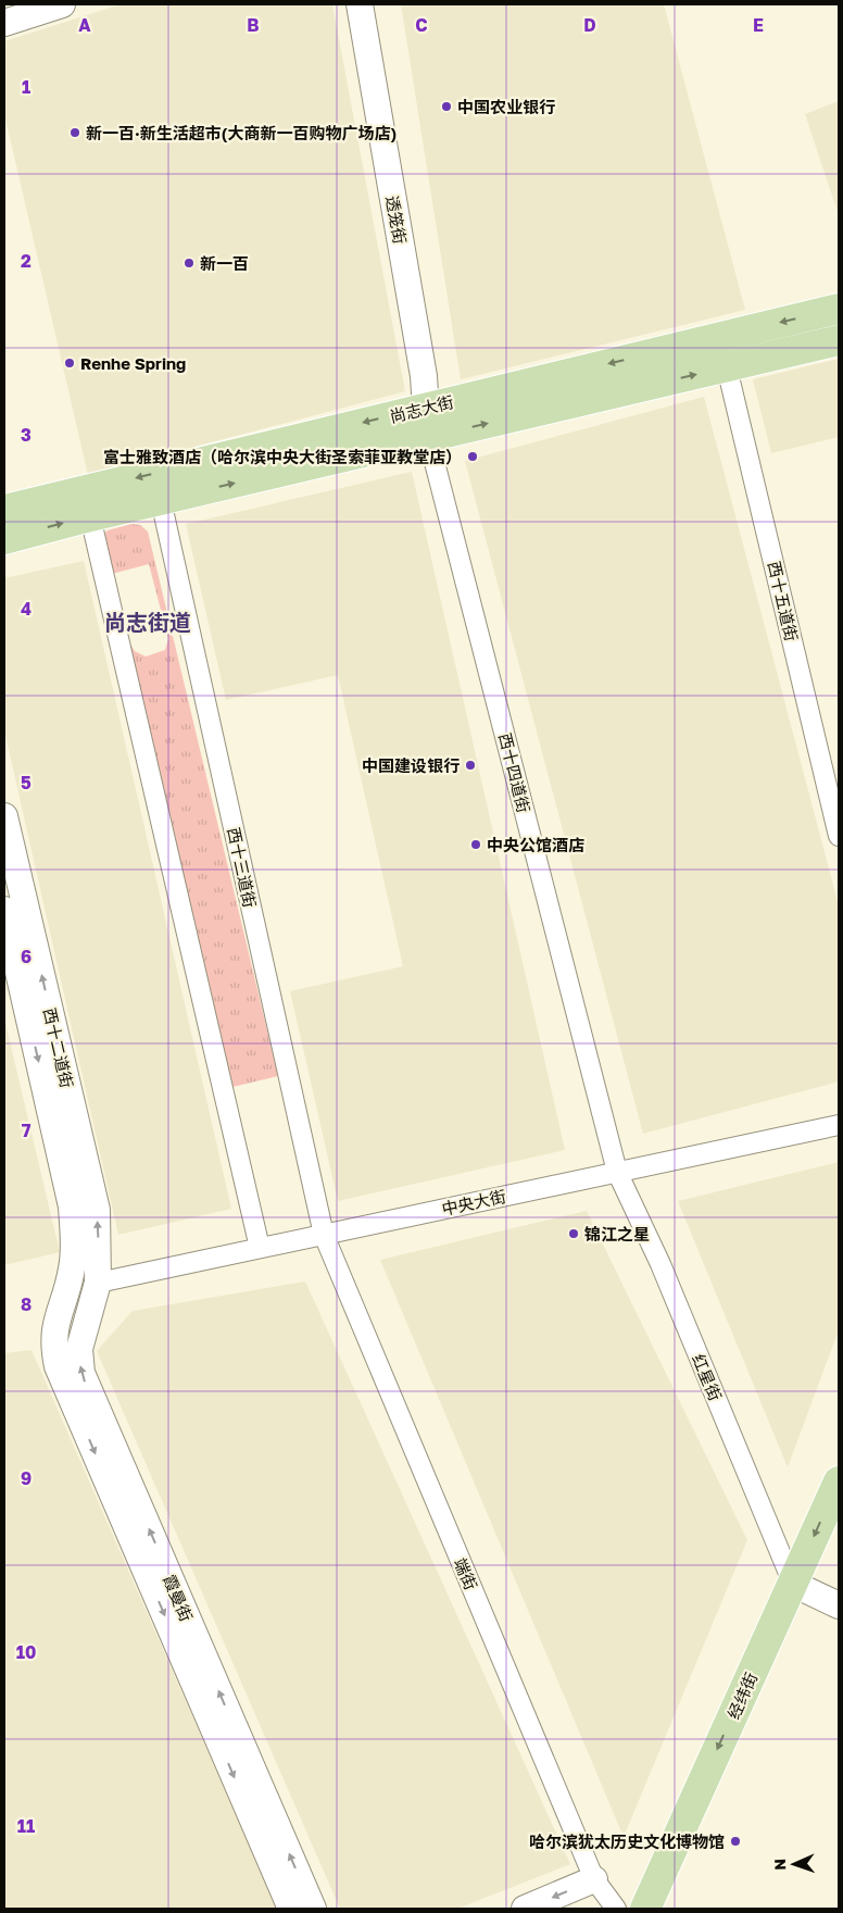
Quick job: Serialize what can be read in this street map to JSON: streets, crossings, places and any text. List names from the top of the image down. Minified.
{"streets":{"main road":["透笼街","尚志大街","西十二道街","霞曼街","经纬街"],"street":["西十五道街","西十四道街","西十三道街","中央大街","红星街","端街"]},"crossings":[["透笼街","尚志大街"],["透笼街","西十四道街"],["尚志大街","西十五道街"],["尚志大街","西十四道街"],["尚志大街","西十三道街"],["西十四道街","中央大街"],["西十四道街","红星街"],["西十三道街","中央大街"],["西十三道街","端街"],["西十二道街","中央大街"],["西十二道街","霞曼街"],["中央大街","红星街"],["中央大街","端街"],["中央大街","霞曼街"],["红星街","经纬街"]],"one_way":["经纬街"],"districts":["尚志街道"],"places":["中国农业银行","新一百·新生活超市(大商新一百购物广场店)","新一百","Renhe Spring","富士雅致酒店（哈尔滨中央大街圣索菲亚教堂店）","中国建设银行","中央公馆酒店","锦江之星","哈尔滨犹太历史文化博物馆"],"north":"left","grid":{"columns":["A","B","C","D","E"],"rows":["1","2","3","4","5","6","7","8","9","10","11"]}}
